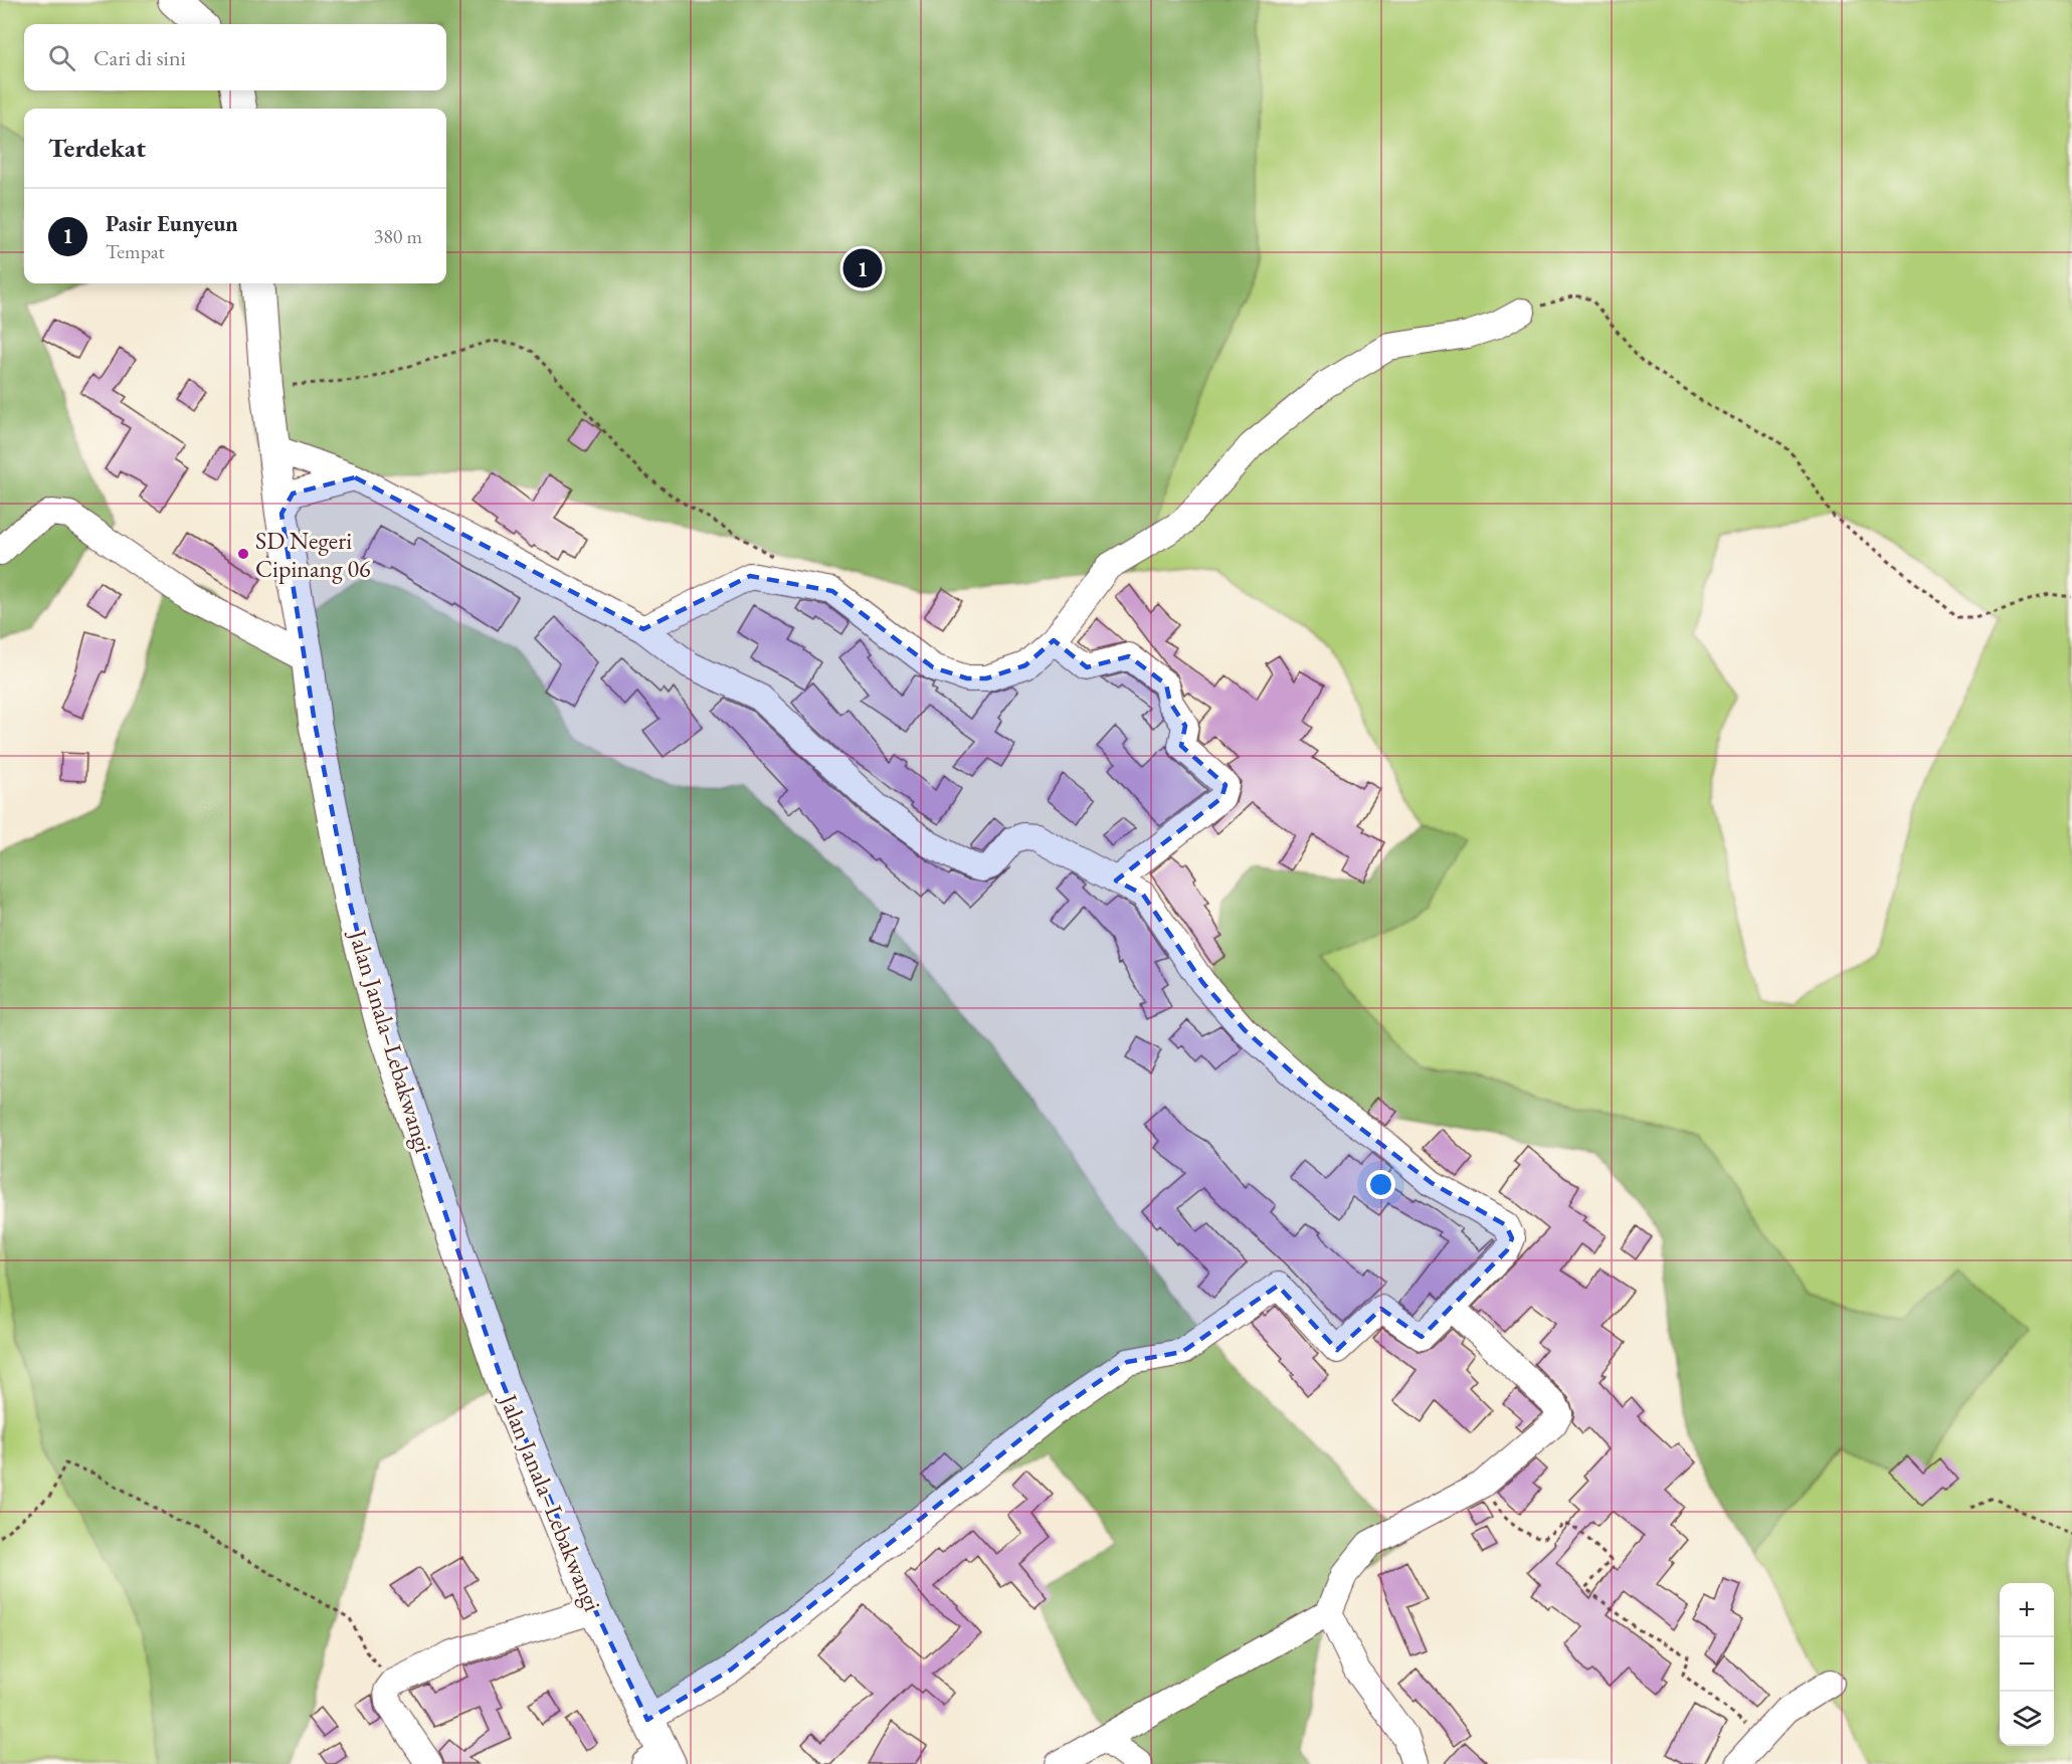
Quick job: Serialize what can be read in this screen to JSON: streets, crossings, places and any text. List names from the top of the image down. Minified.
{"streets":{"main road":["Jalan Janala–Lebakwangi"]},"places":["SD Negeri Cipinang 06"],"page":{"search":"Cari di sini","heading":"Terdekat","list":[{"mark":"1","name":"Pasir Eunyeun","note":"Tempat","value":"380 m"}],"pins":"1","map_buttons":["+","−"]}}
